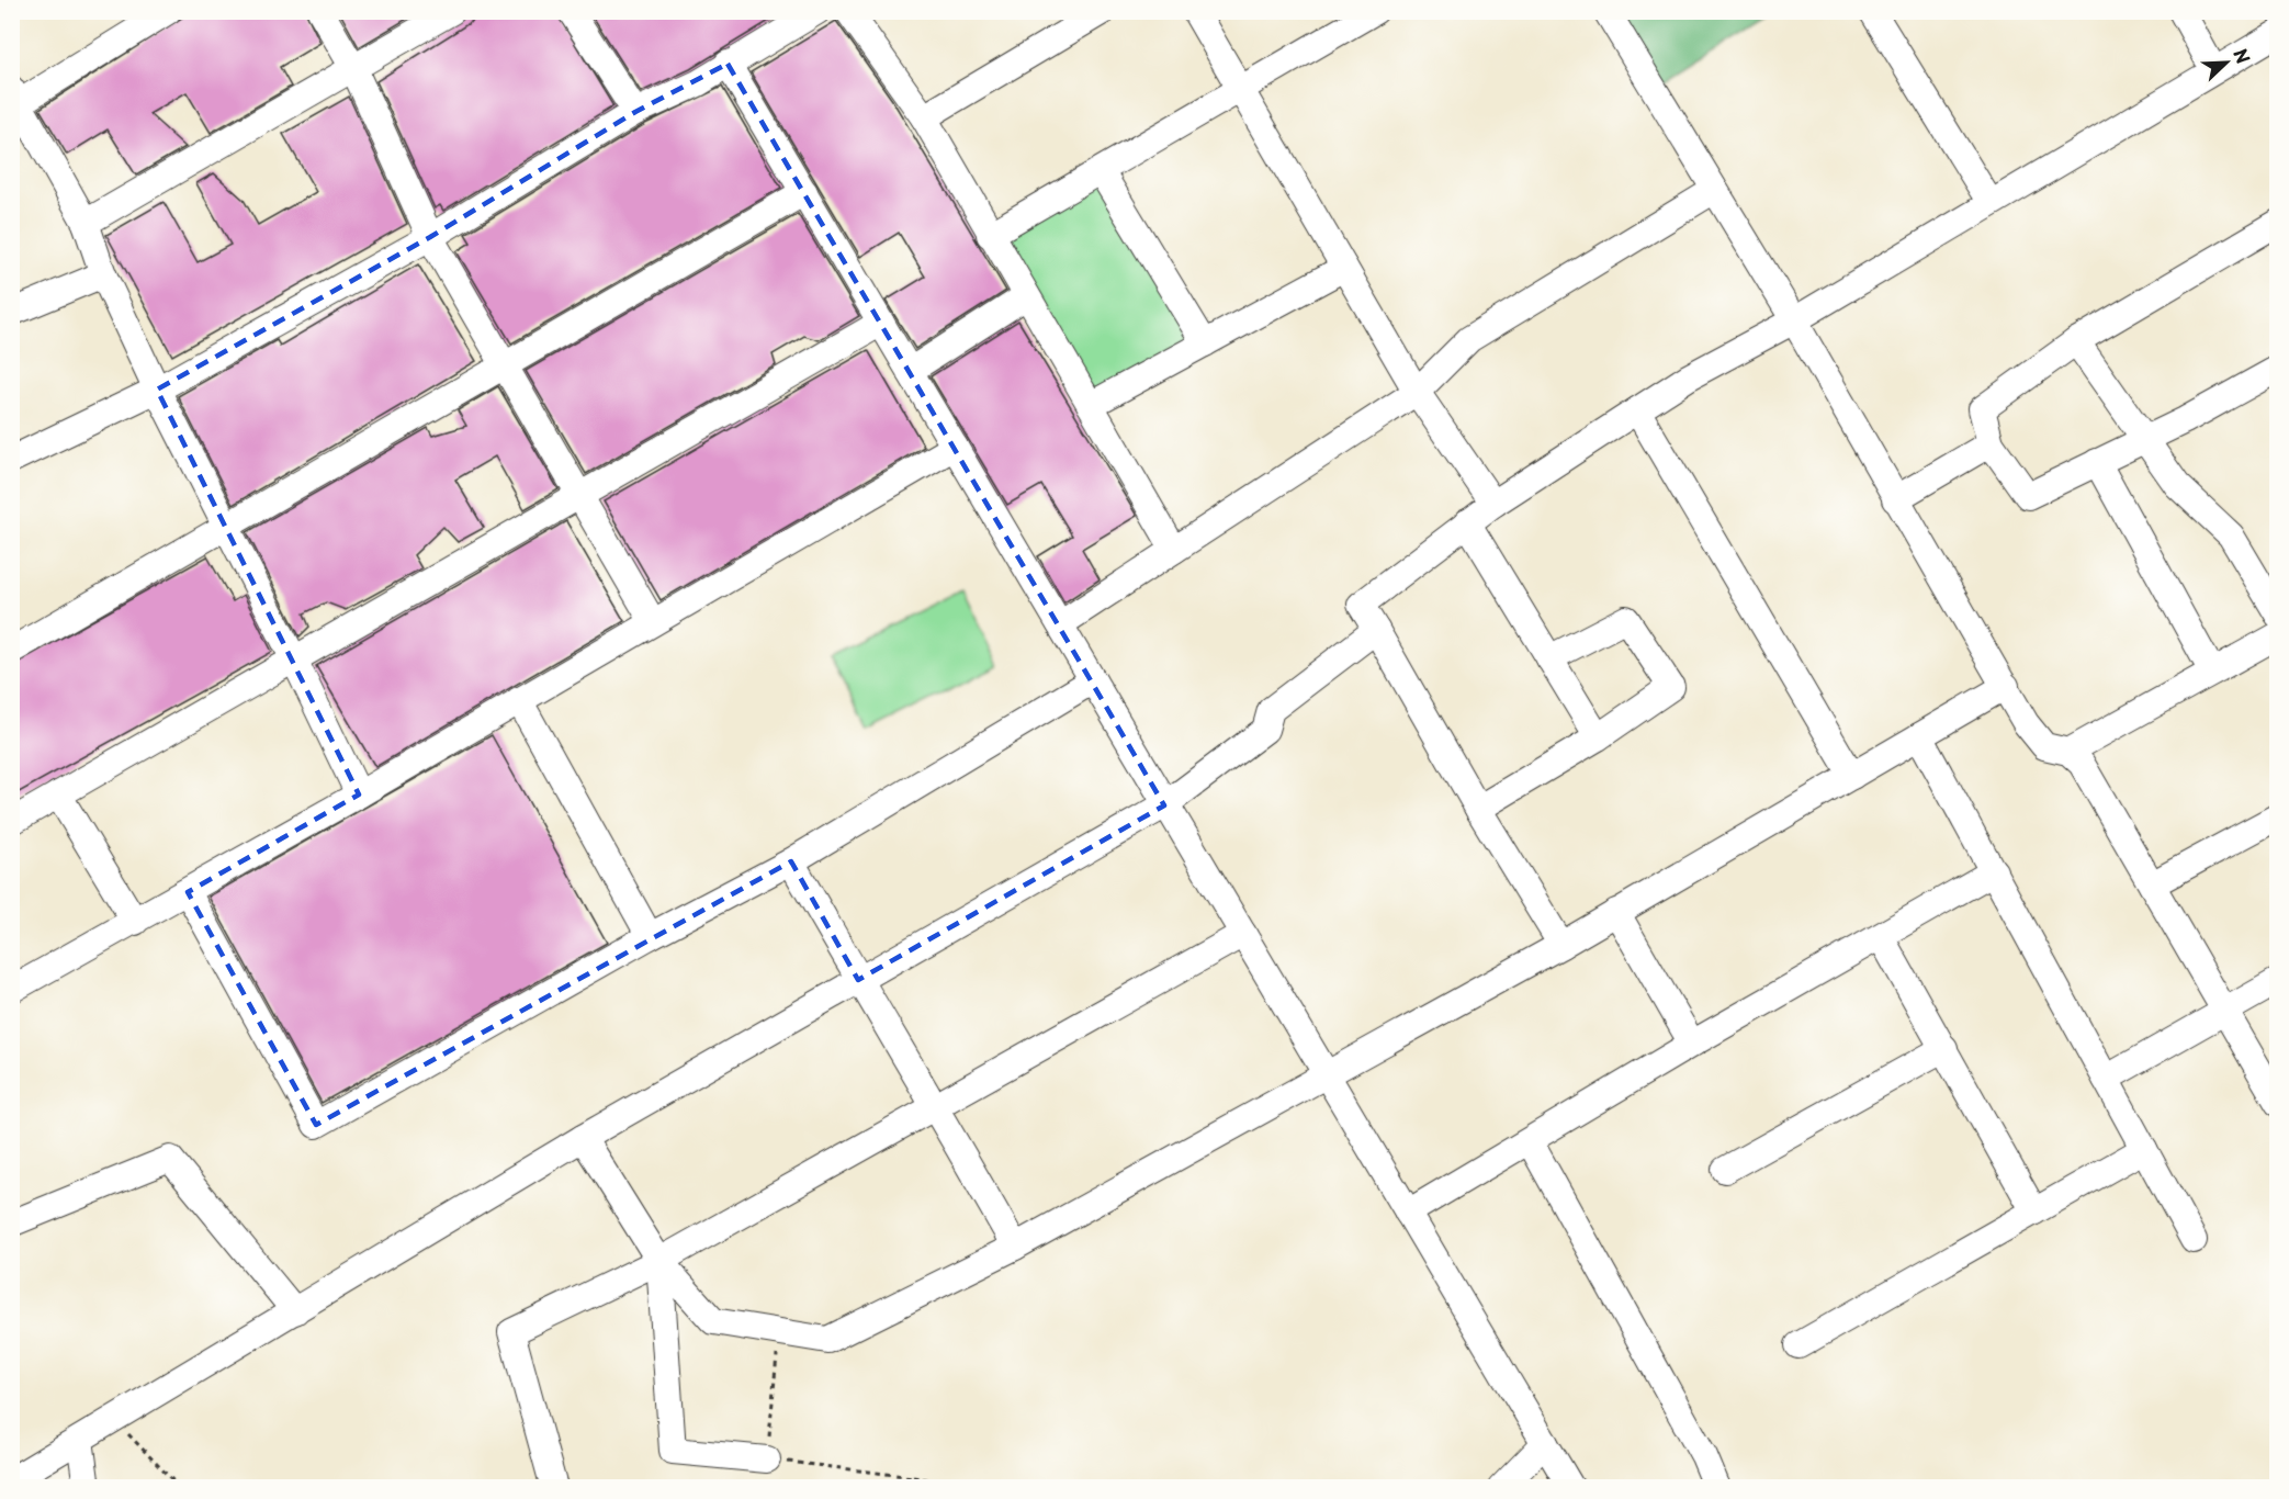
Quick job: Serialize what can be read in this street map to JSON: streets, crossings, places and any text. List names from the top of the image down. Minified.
{"north":"top right"}
